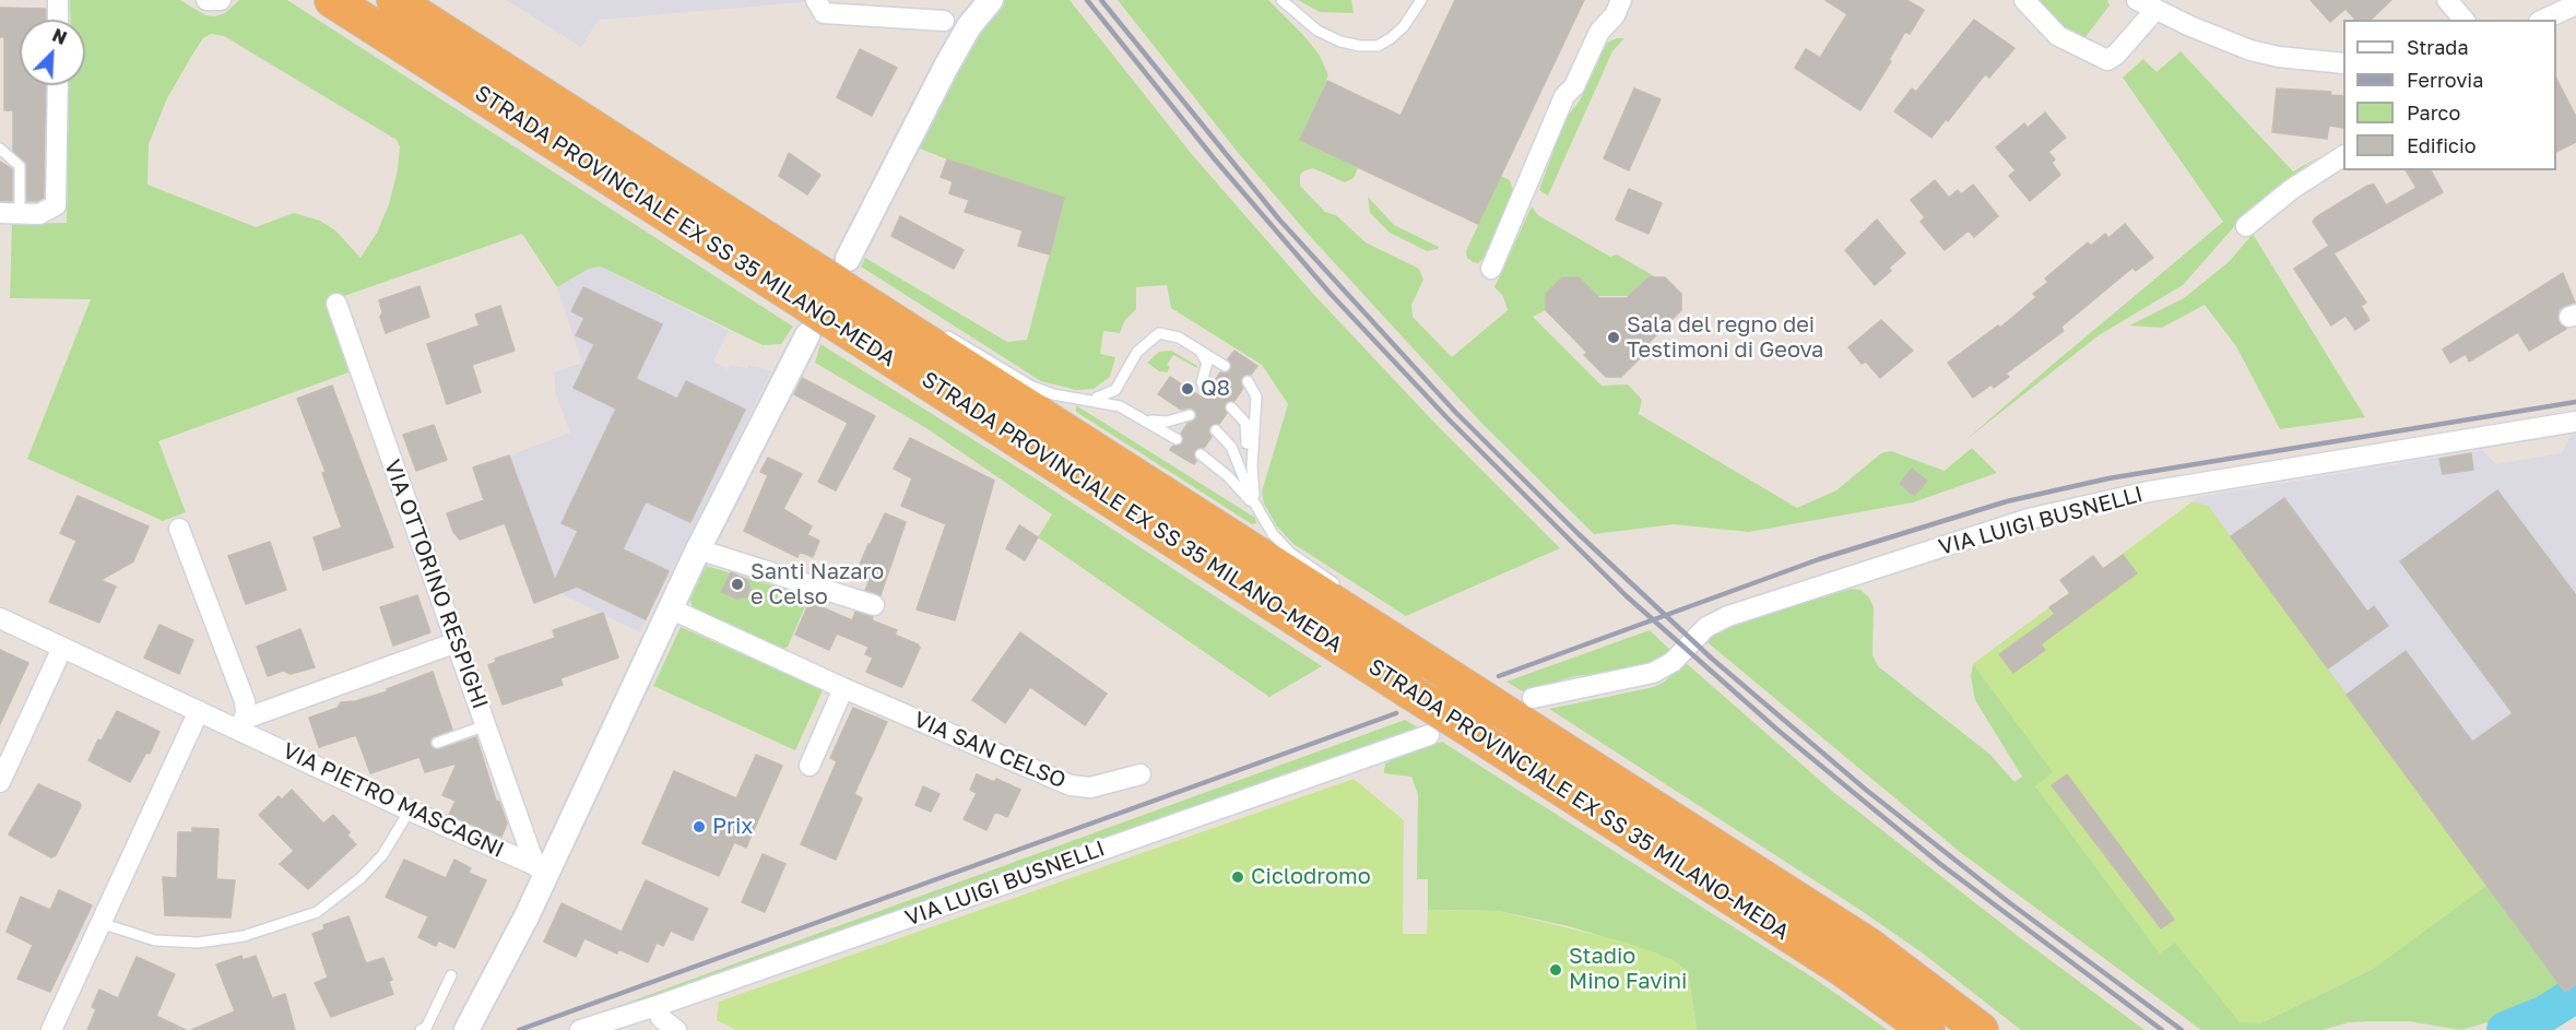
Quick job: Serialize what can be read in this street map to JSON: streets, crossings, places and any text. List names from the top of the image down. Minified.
{"streets":{"highway":["STRADA PROVINCIALE EX SS 35 MILANO-MEDA"],"street":["VIA LUIGI BUSNELLI","VIA OTTORINO RESPIGHI","VIA SAN CELSO","VIA PIETRO MASCAGNI"]},"crossings":[["STRADA PROVINCIALE EX SS 35 MILANO-MEDA","VIA LUIGI BUSNELLI"],["VIA OTTORINO RESPIGHI","VIA PIETRO MASCAGNI"]],"places":["Sala del regno dei Testimoni di Geova","Q8","Santi Nazaro e Celso","Prix","Ciclodromo","Stadio Mino Favini"],"legend":["Strada","Ferrovia","Parco","Edificio"],"north":"top right"}
